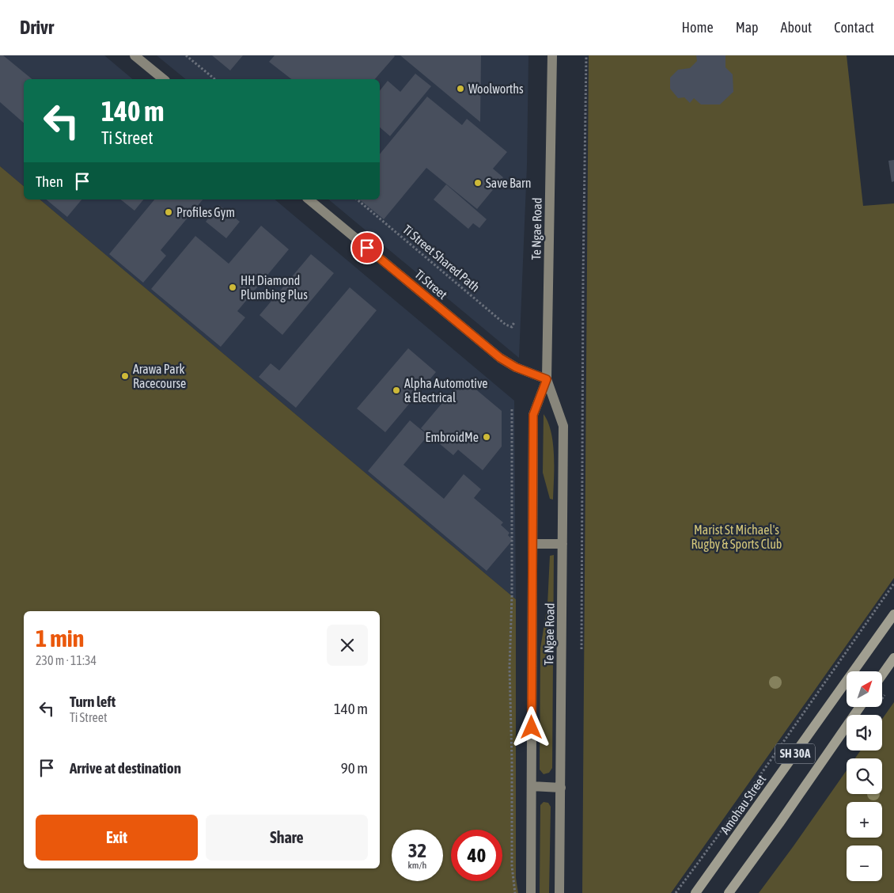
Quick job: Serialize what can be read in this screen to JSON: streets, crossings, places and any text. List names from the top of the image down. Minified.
{"streets":{"main road":["SH 30A","Amohau Street"],"street":["Te Ngae Road","Ti Street"],"path":["Ti Street Shared Path"]},"crossings":[["Te Ngae Road","Ti Street"]],"parks":["Marist St Michael's Rugby & Sports Club"],"places":["Woolworths","Save Barn","Profiles Gym","HH Diamond Plumbing Plus","Arawa Park Racecourse","Alpha Automotive & Electrical","EmbroidMe"],"north":"top right","page":{"header":"Drivr","nav":["Home","Map","About","Contact"],"turn":["140 m","Ti Street"],"then":"Then","heading":["1 min","230 m · 11:34"],"map_buttons":["+","−"],"list":[{"name":"Turn left","note":"Ti Street","value":"140 m"},{"name":"Arrive at destination","value":"90 m"}],"buttons":["Exit","Share"],"speed":"32 km/h","limit":"40"}}
